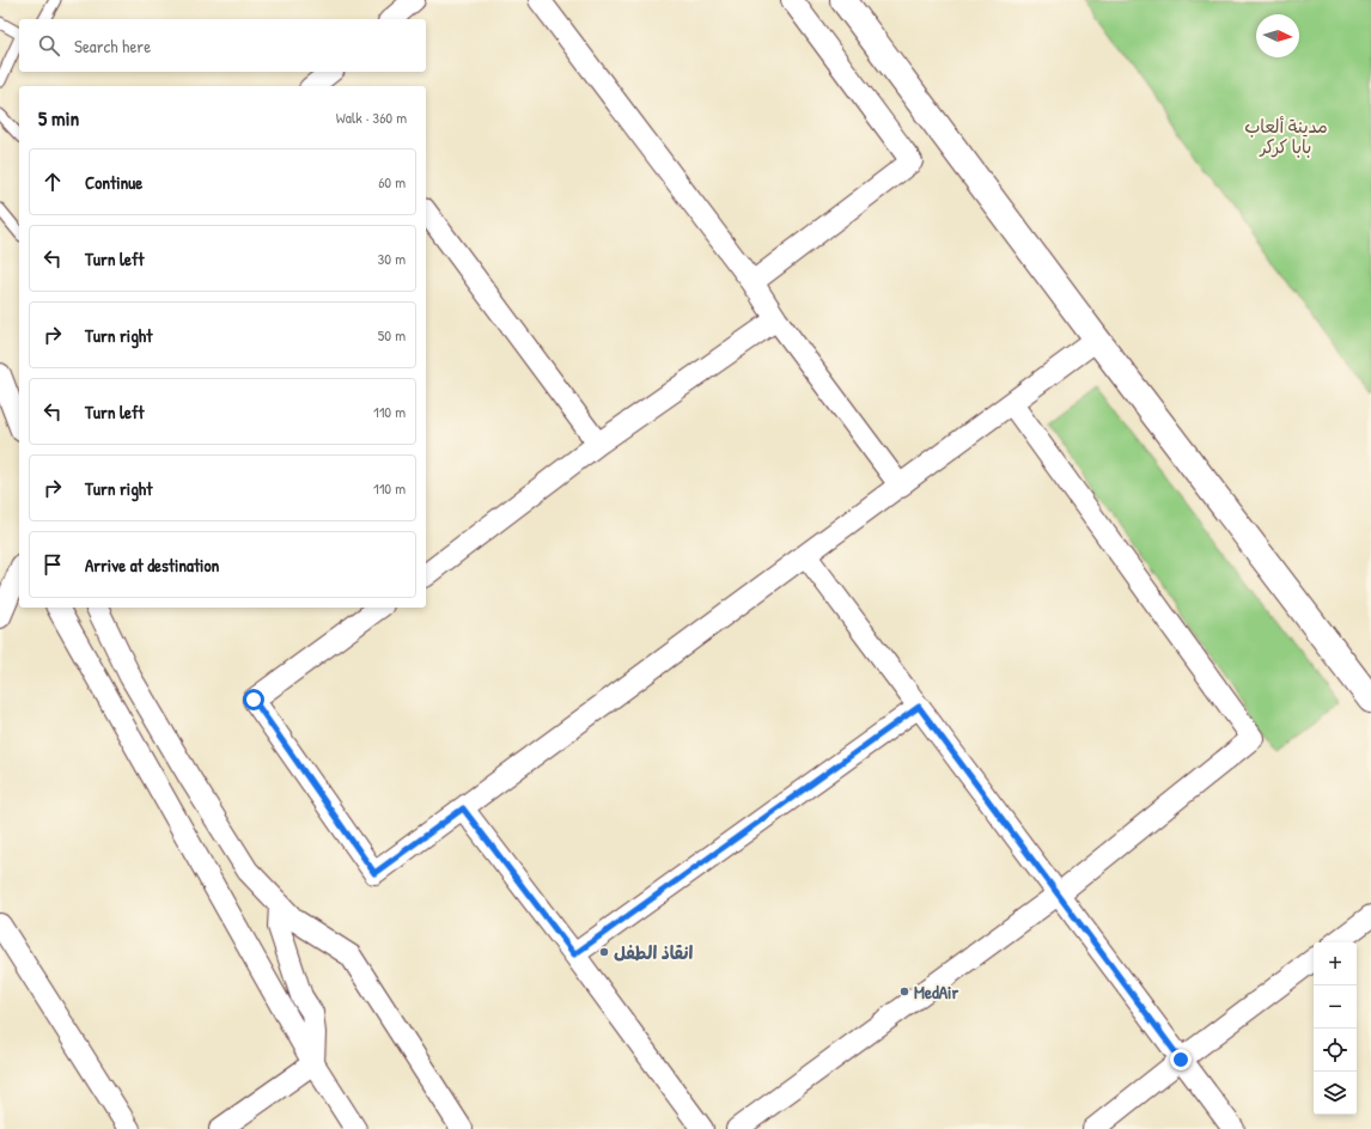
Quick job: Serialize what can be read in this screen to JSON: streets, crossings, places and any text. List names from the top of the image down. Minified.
{"parks":["مدينة ألعاب بابا كركر"],"places":["انقاذ الطفل","MedAir"],"north":"right","page":{"search":"Search here","heading":["5 min","Walk · 360 m"],"list":[["Continue","60 m"],["Turn left","30 m"],["Turn right","50 m"],["Turn left","110 m"],["Turn right","110 m"],"Arrive at destination"],"map_buttons":["+","−"]}}
